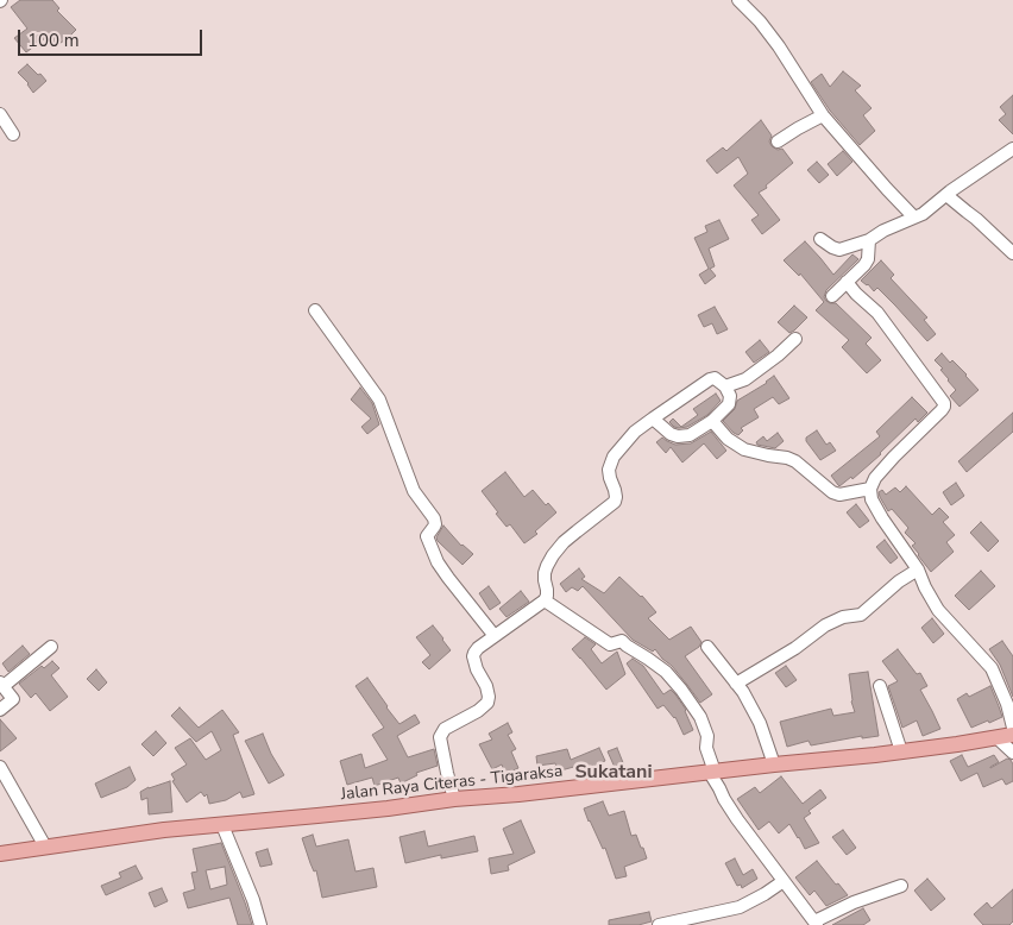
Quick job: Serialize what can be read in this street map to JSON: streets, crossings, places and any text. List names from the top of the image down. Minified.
{"streets":{"main road":["Jalan Raya Citeras - Tigaraksa"]},"districts":["Sukatani"],"scale_bar":"100 m"}
